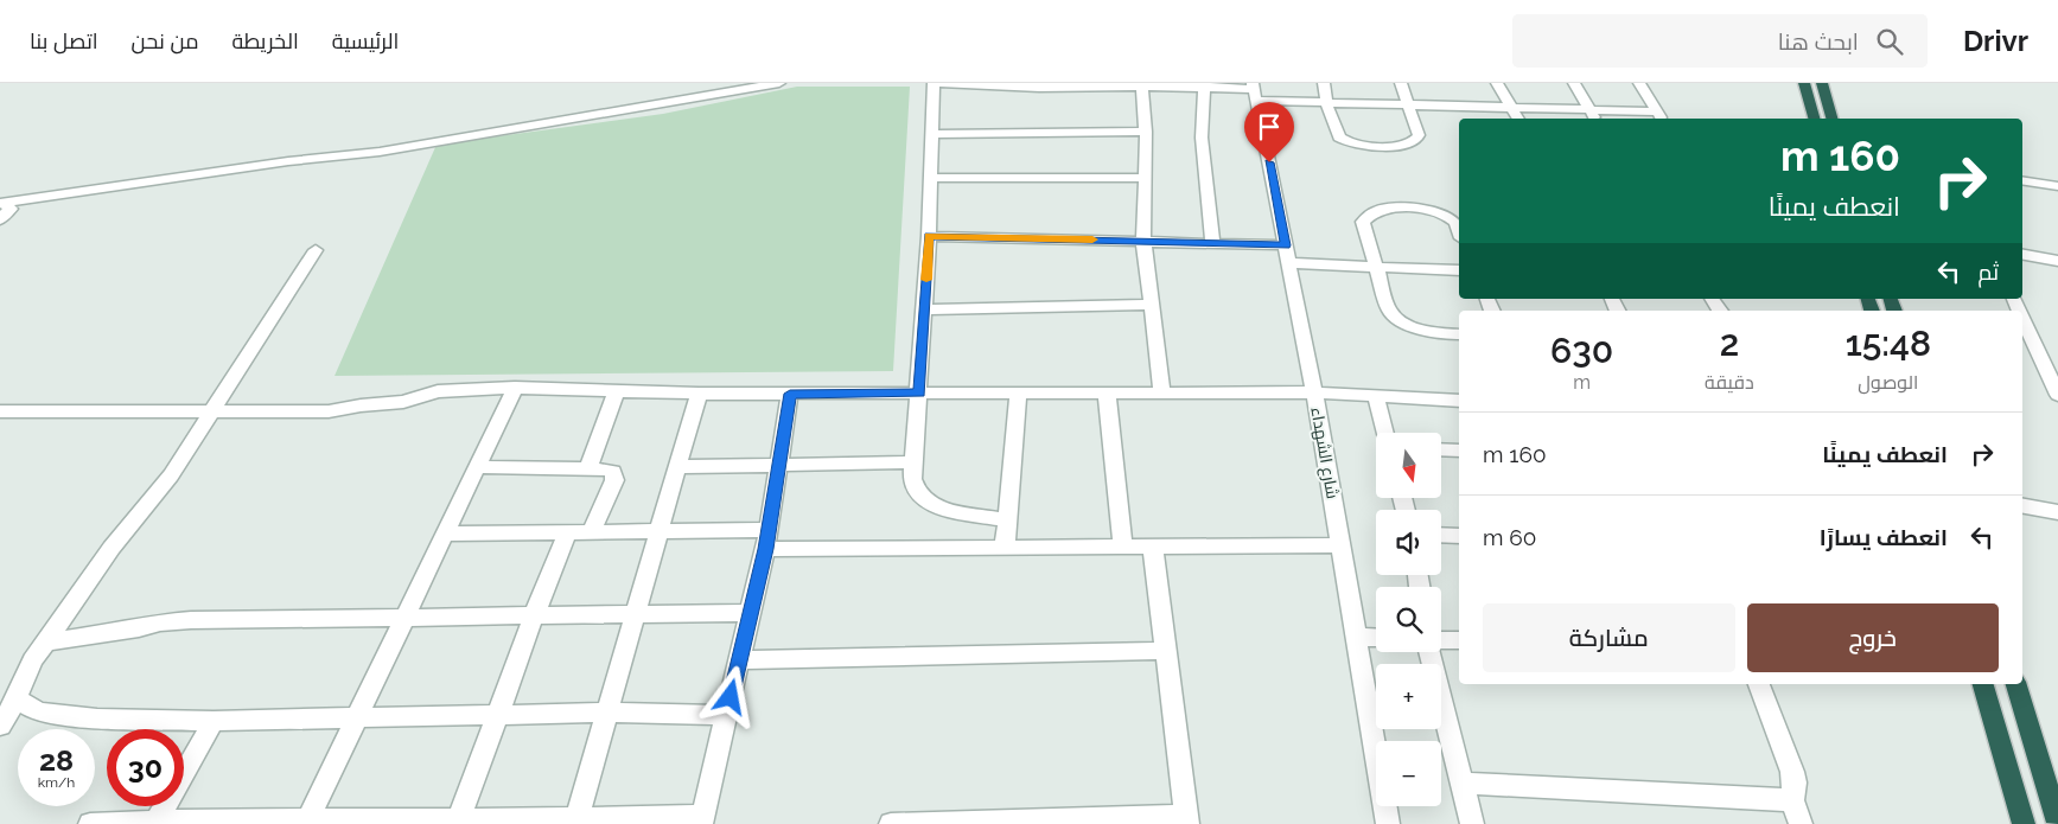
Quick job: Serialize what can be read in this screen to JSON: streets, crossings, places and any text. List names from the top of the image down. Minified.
{"streets":{"street":["شارع الشهداء"]},"north":"bottom","page":{"header":"Drivr","search":"ابحث هنا","nav":["الرئيسية","الخريطة","من نحن","اتصل بنا"],"turn":["160 m","انعطف يمينًا"],"then":"ثم","eta":["15:48","الوصول","2","دقيقة","630","m"],"list":[{"name":"انعطف يمينًا","value":"160 m"},{"name":"انعطف يسارًا","value":"60 m"}],"map_buttons":["+","−"],"buttons":["خروج","مشاركة"],"speed":"28 km/h","limit":"30"}}
